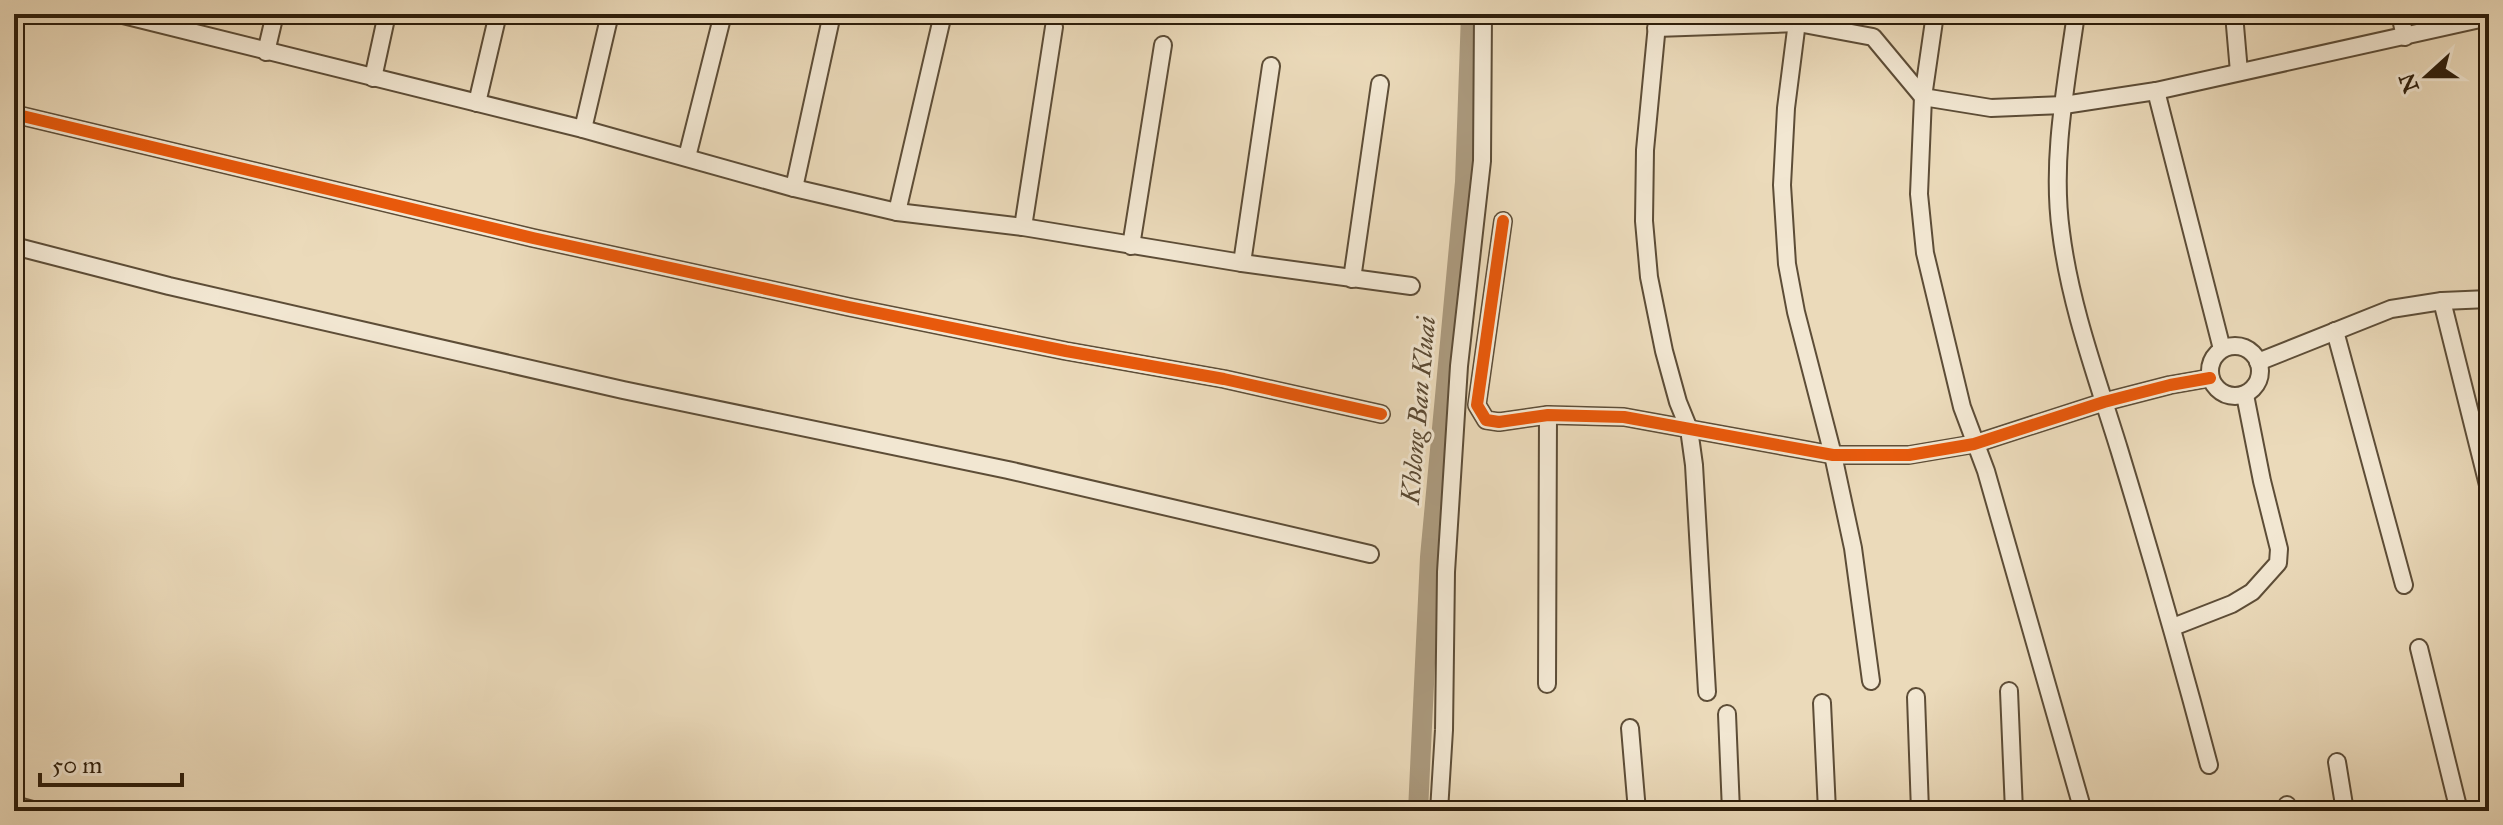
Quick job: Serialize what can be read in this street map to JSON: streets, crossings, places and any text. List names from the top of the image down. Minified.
{"water":["Khlong Ban Kluai"],"scale_bar":"50 m","north":"left"}
